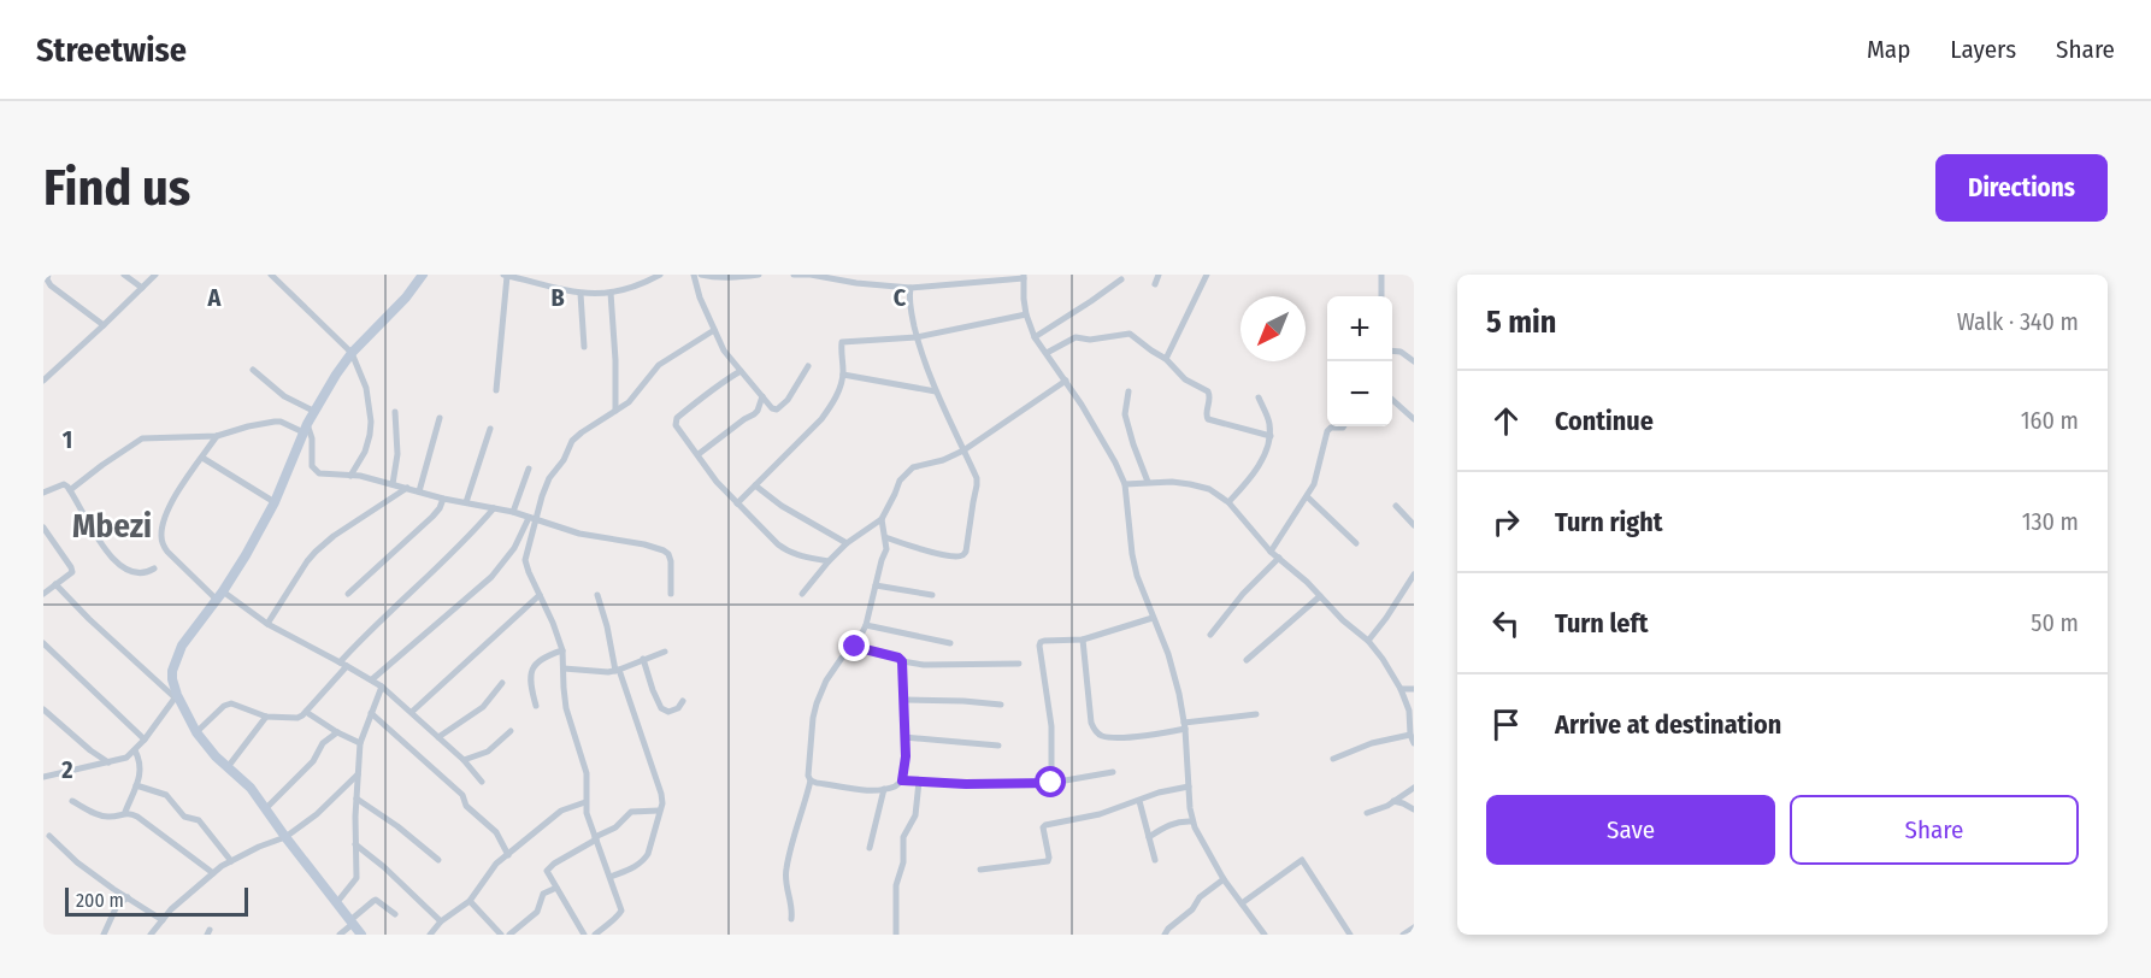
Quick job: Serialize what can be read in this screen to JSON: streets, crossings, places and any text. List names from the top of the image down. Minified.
{"districts":["Mbezi"],"scale_bar":"200 m","north":"bottom left","page":{"header":"Streetwise","nav":["Map","Layers","Share"],"buttons":["Directions",["Save","Share"]],"title":"Find us","heading":["5 min","Walk · 340 m"],"map_buttons":["+","−"],"list":[["Continue","160 m"],["Turn right","130 m"],["Turn left","50 m"],"Arrive at destination"],"scale":"200 m"},"grid":{"columns":["A","B","C"],"rows":["1","2"]}}
